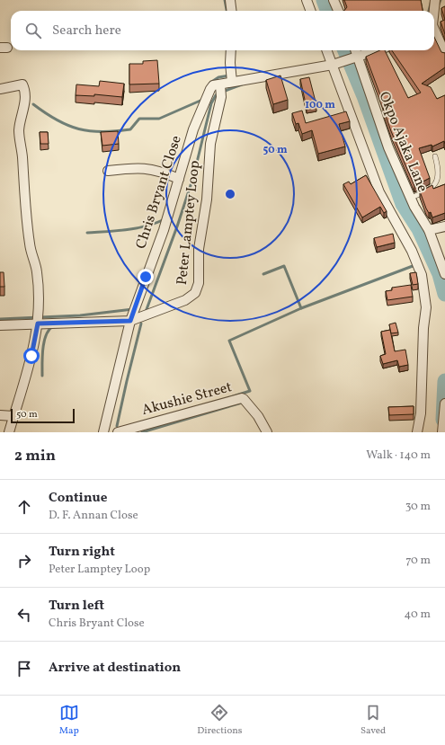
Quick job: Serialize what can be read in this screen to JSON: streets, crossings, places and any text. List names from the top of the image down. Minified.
{"streets":{"street":["Okpo Ajaka Lane","Chris Bryant Close","Peter Lamptey Loop","Akushie Street"]},"crossings":[["Okpo Ajaka Lane","Chris Bryant Close"],["Chris Bryant Close","Peter Lamptey Loop"]],"scale_bar":"50 m","page":{"search":"Search here","scale":"50 m","heading":["2 min","Walk · 140 m"],"list":[["Continue","D. F. Annan Close","30 m"],["Turn right","Peter Lamptey Loop","70 m"],["Turn left","Chris Bryant Close","40 m"],"Arrive at destination"],"nav":["Map","Directions","Saved"]},"rings":["100 m","50 m"]}
